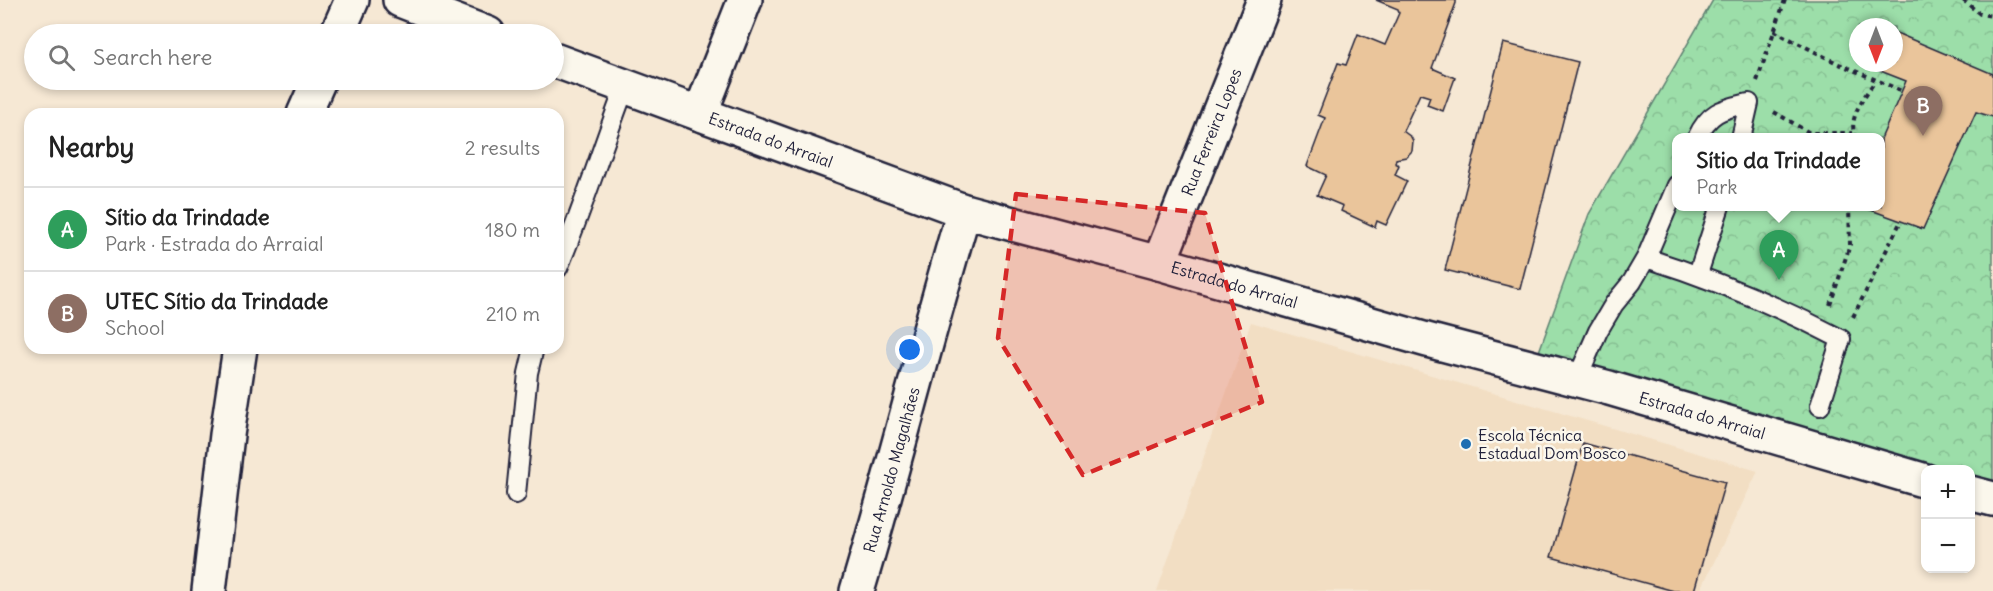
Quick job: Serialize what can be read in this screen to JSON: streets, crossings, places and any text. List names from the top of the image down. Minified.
{"streets":{"main road":["Rua Ferreira Lopes","Estrada do Arraial","Rua Arnoldo Magalhães"]},"crossings":[["Rua Ferreira Lopes","Estrada do Arraial"],["Estrada do Arraial","Rua Arnoldo Magalhães"]],"places":["Escola Técnica Estadual Dom Bosco"],"north":"bottom","page":{"search":"Search here","pins":["B","A"],"heading":["Nearby","2 results"],"popup":["Sítio da Trindade","Park"],"list":[{"mark":"A","name":"Sítio da Trindade","note":"Park · Estrada do Arraial","value":"180 m"},{"mark":"B","name":"UTEC Sítio da Trindade","note":"School","value":"210 m"}],"map_buttons":["+","−"]}}
